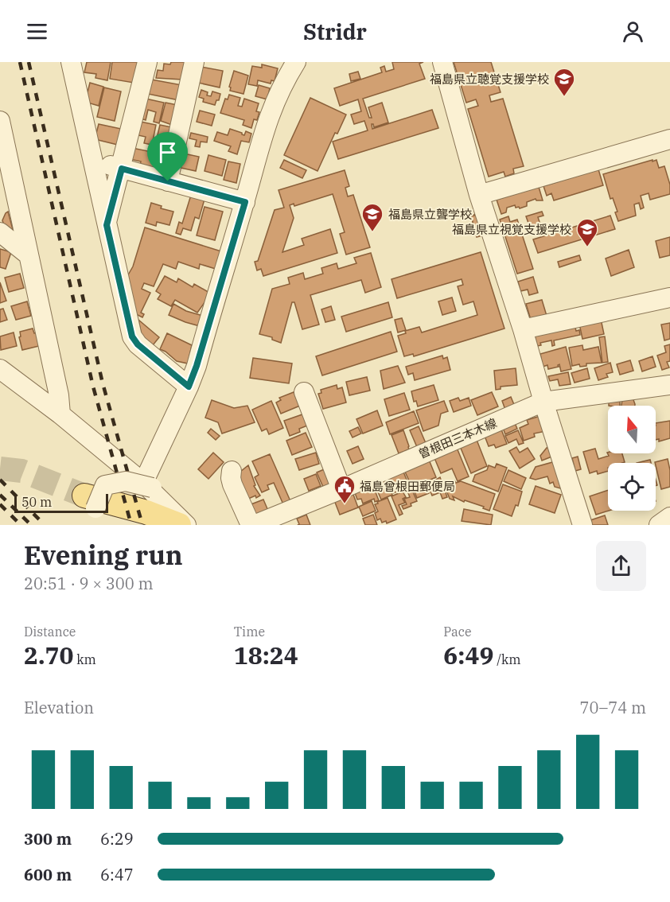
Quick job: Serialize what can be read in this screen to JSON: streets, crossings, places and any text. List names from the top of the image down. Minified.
{"streets":{"street":["曽根田三本木線"]},"places":{"school or university":["福島県立聴覚支援学校","福島県立聾学校","福島県立視覚支援学校"],"public building":["福島曾根田郵便局"]},"scale_bar":"50 m","north":"top","page":{"header":"Stridr","scale":"50 m","heading":["Evening run","20:51 · 9 × 300 m"],"stats":[["Distance","2.70 km"],["Time","18:24"],["Pace","6:49 /km"]],"chart":["Elevation","70–74 m"],"list":[{"name":"300 m","note":"6:29"},{"name":"600 m","note":"6:47"}]}}
